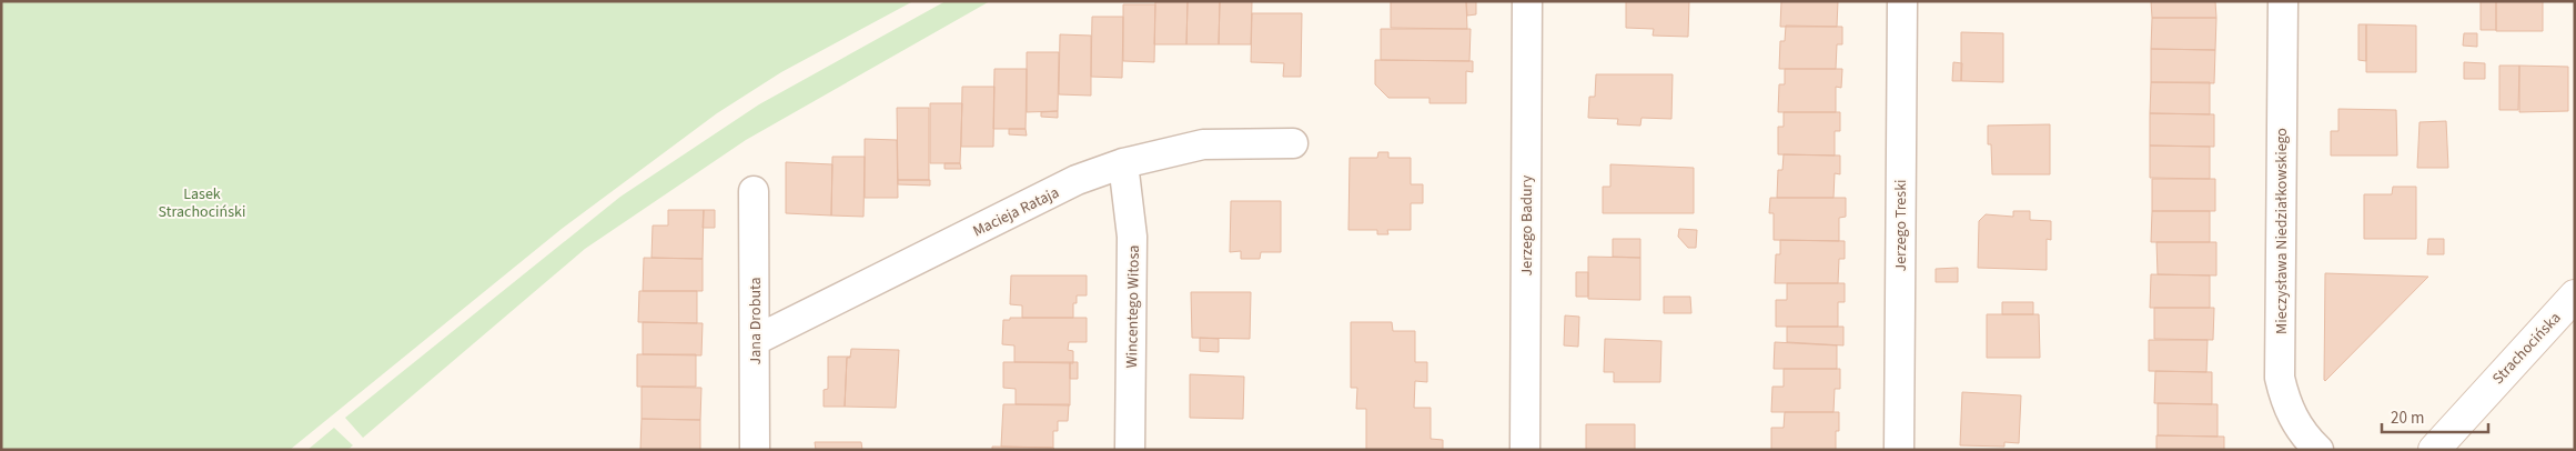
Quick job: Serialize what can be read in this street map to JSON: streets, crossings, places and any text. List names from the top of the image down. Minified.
{"streets":{"main road":["Strachocińska"],"street":["Macieja Rataja","Jerzego Badury","Jerzego Treski","Mieczysława Niedziałkowskiego","Wincentego Witosa","Jana Drobuta"]},"crossings":[["Macieja Rataja","Wincentego Witosa"],["Macieja Rataja","Jana Drobuta"]],"parks":["Lasek Strachociński"],"scale_bar":"20 m"}
